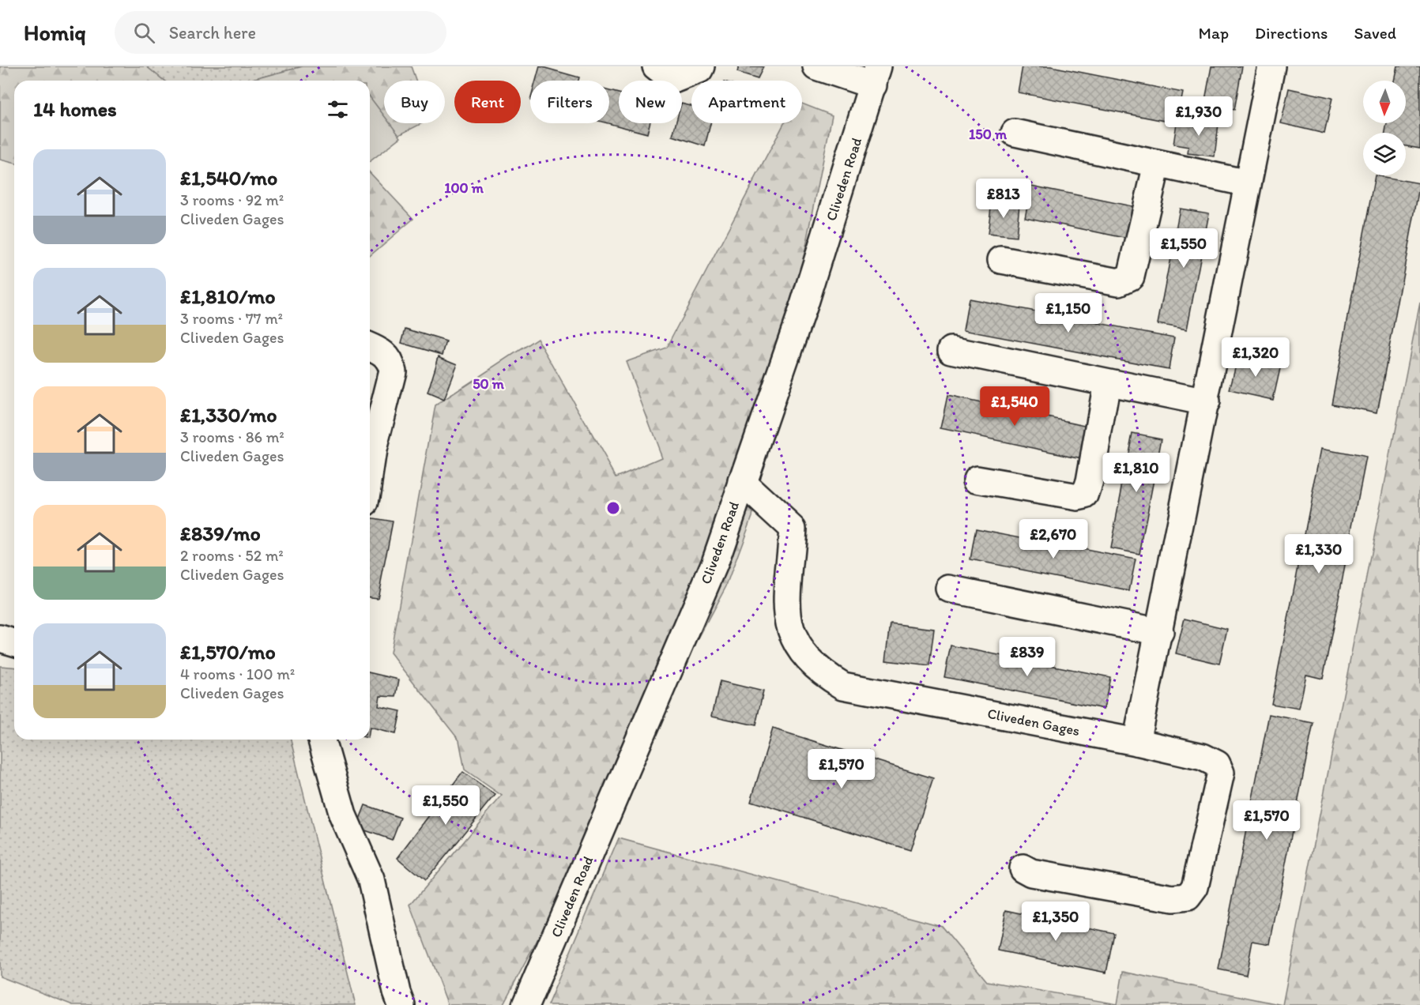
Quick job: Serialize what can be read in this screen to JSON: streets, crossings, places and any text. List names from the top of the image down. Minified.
{"streets":{"street":["Cliveden Road","Cliveden Gages"]},"crossings":[["Cliveden Road","Cliveden Gages"]],"north":"bottom","page":{"header":"Homiq","search":"Search here","nav":["Map","Directions","Saved"],"chip":["Buy","Rent","Filters","New","Apartment"],"heading":"14 homes","price":["£1,930","£813","£1,550","£1,150","£1,320","£1,540","£1,810","£2,670","£1,330","£839","£1,570","£1,550","£1,570","£1,350"],"list":[{"name":"£1,540/mo","note":"3 rooms · 92 m² · Cliveden Gages"},{"name":"£1,810/mo","note":"3 rooms · 77 m² · Cliveden Gages"},{"name":"£1,330/mo","note":"3 rooms · 86 m² · Cliveden Gages"},{"name":"£839/mo","note":"2 rooms · 52 m² · Cliveden Gages"},{"name":"£1,570/mo","note":"4 rooms · 100 m² · Cliveden Gages"}]},"rings":["150 m","100 m","50 m"]}
